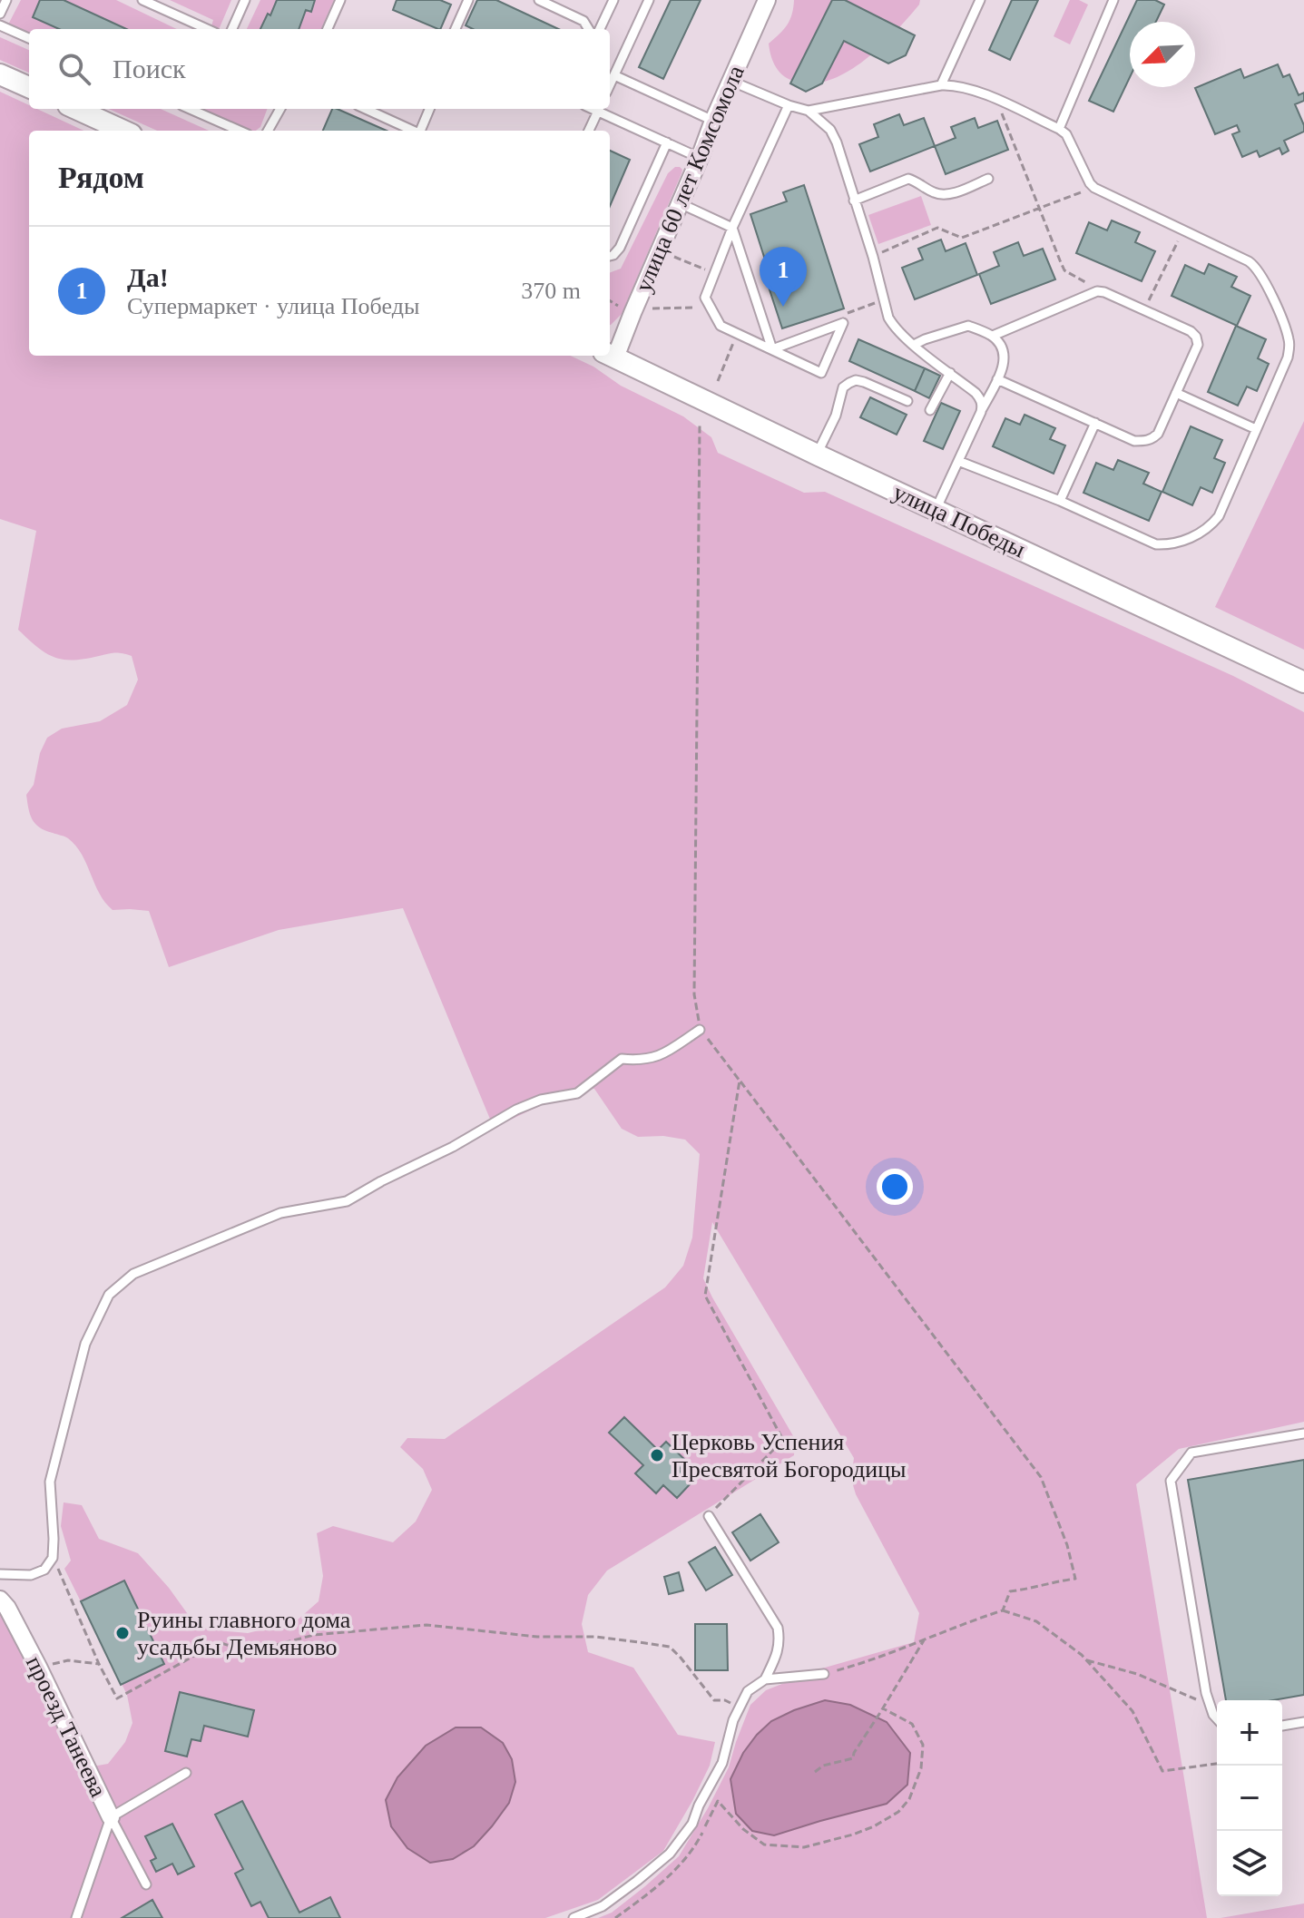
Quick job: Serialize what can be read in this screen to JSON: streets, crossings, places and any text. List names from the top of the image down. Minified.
{"streets":{"street":["улица 60 лет Комсомола","улица Победы","проезд Танеева"]},"places":["Церковь Успения Пресвятой Богородицы","Руины главного дома усадьбы Демьяново"],"north":"bottom left","page":{"search":"Поиск","heading":"Рядом","list":[{"mark":"1","name":"Да!","note":"Супермаркет · улица Победы","value":"370 m"}],"pins":"1","map_buttons":["+","−"]}}
